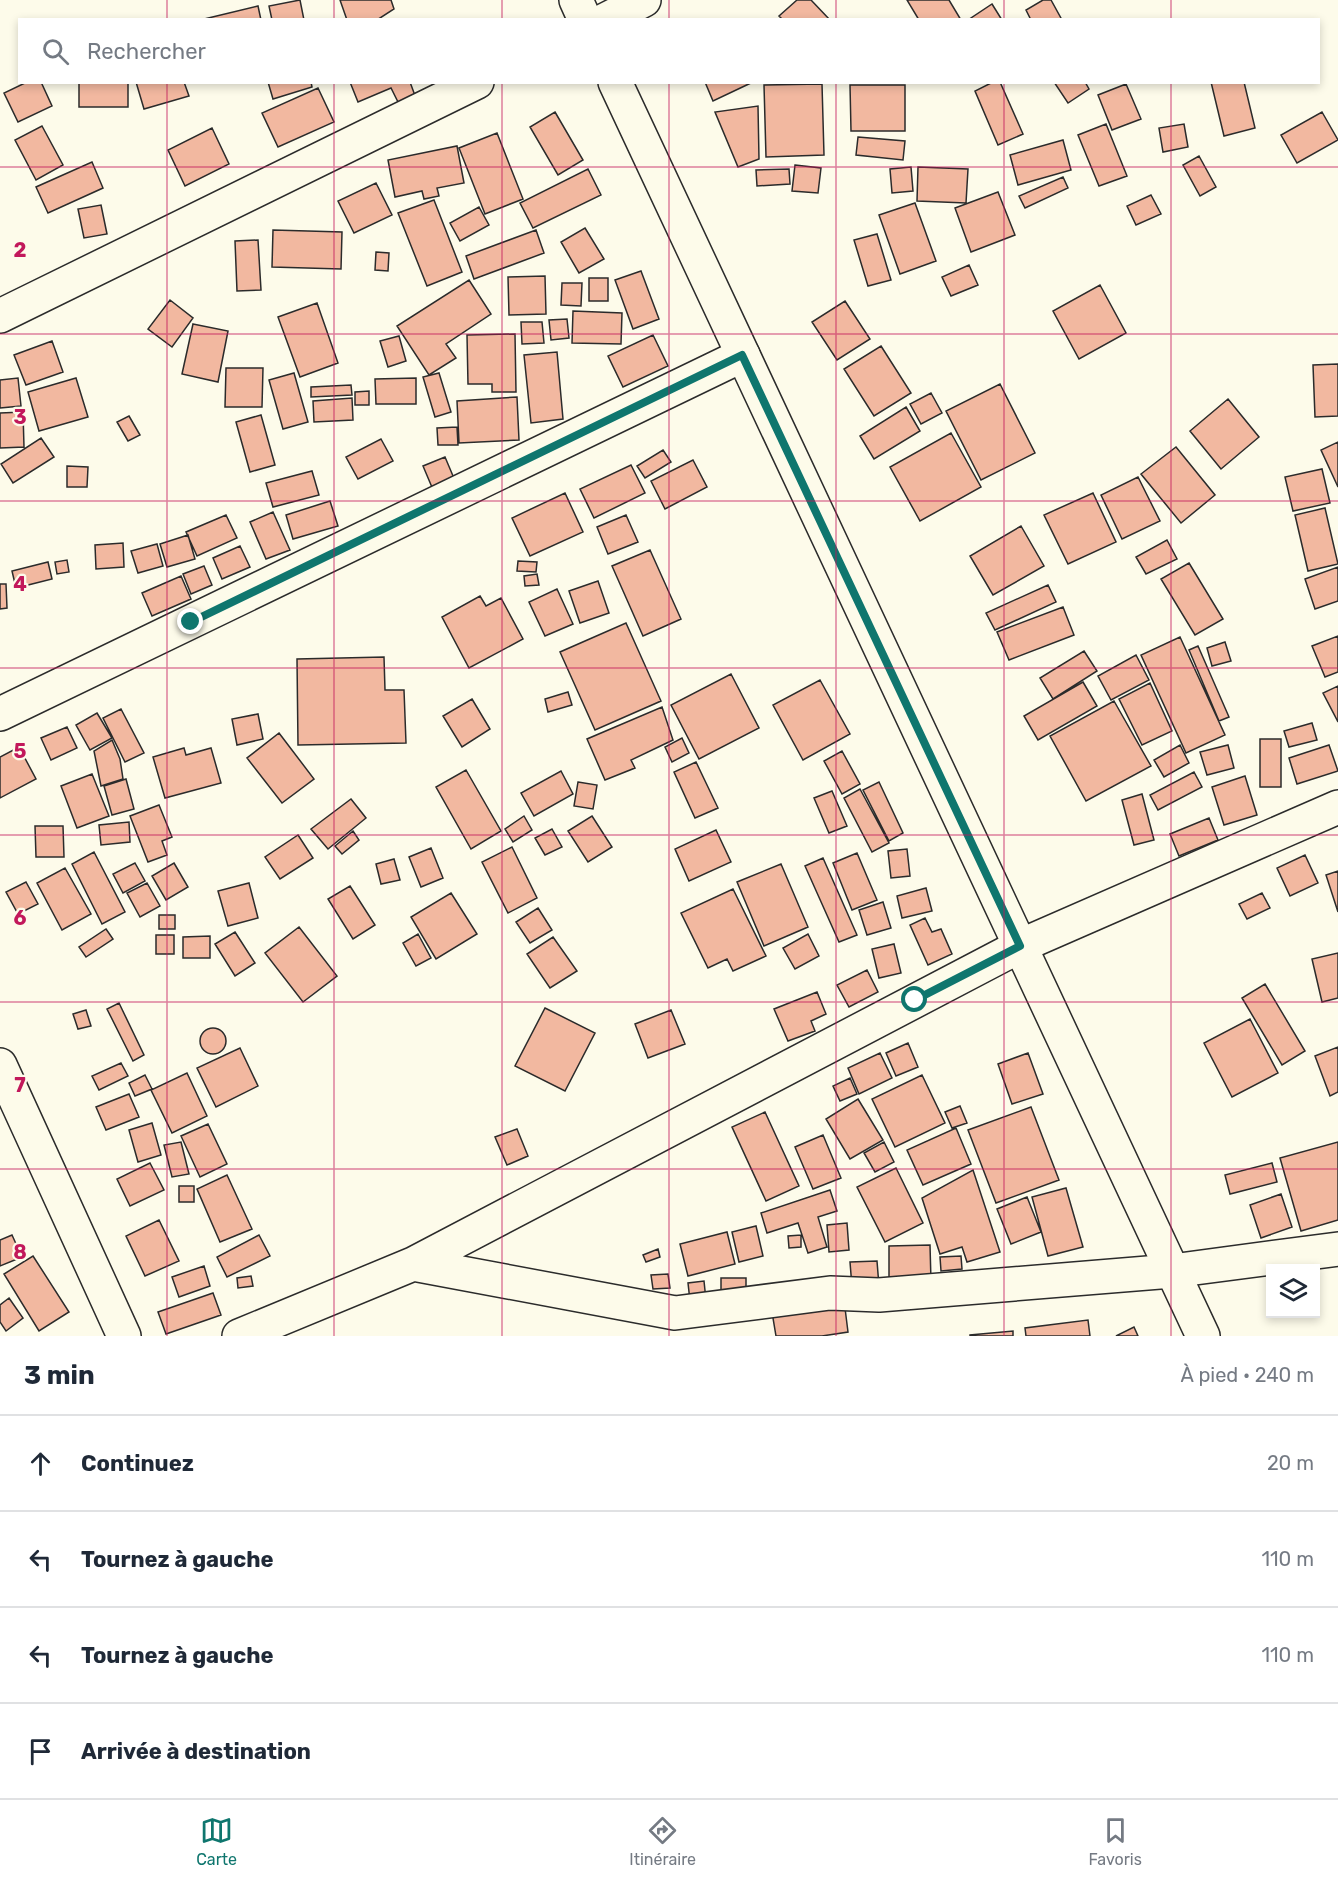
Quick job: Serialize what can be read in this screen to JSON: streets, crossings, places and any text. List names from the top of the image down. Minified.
{"page":{"search":"Rechercher","heading":["3 min","À pied · 240 m"],"list":[["Continuez","20 m"],["Tournez à gauche","110 m"],["Tournez à gauche","110 m"],"Arrivée à destination"],"nav":["Carte","Itinéraire","Favoris"]},"grid":{"rows":["2","3","4","5","6","7","8"]}}
